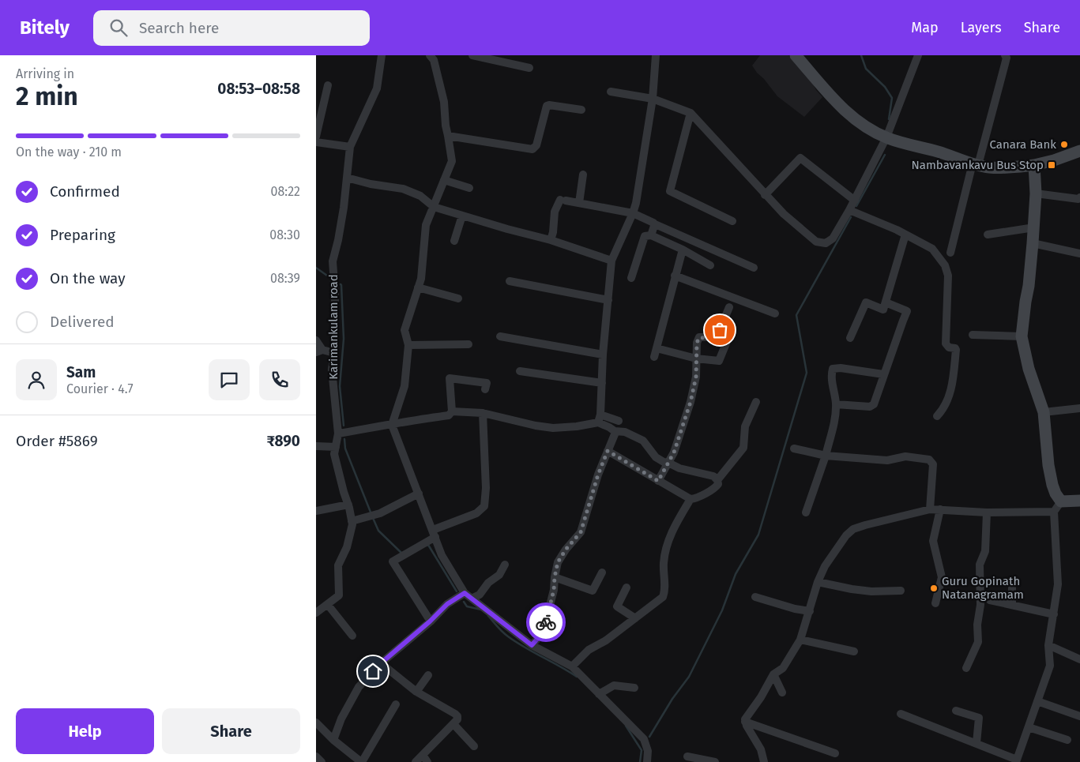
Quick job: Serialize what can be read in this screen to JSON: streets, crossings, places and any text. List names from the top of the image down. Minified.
{"streets":{"street":["Karimankulam road"]},"places":{"other":["Canara Bank","Guru Gopinath Natanagramam"],"transit":["Nambavankavu Bus Stop"]},"page":{"header":"Bitely","search":"Search here","nav":["Map","Layers","Share"],"heading":["2 min","Arriving in","08:53–08:58"],"panel":["Sam","Courier · 4.7","Order #5869","₹890"],"bar":"On the way · 210 m","list":[["Confirmed","08:22"],["Preparing","08:30"],["On the way","08:39"],"Delivered"],"buttons":["Help","Share"]}}
